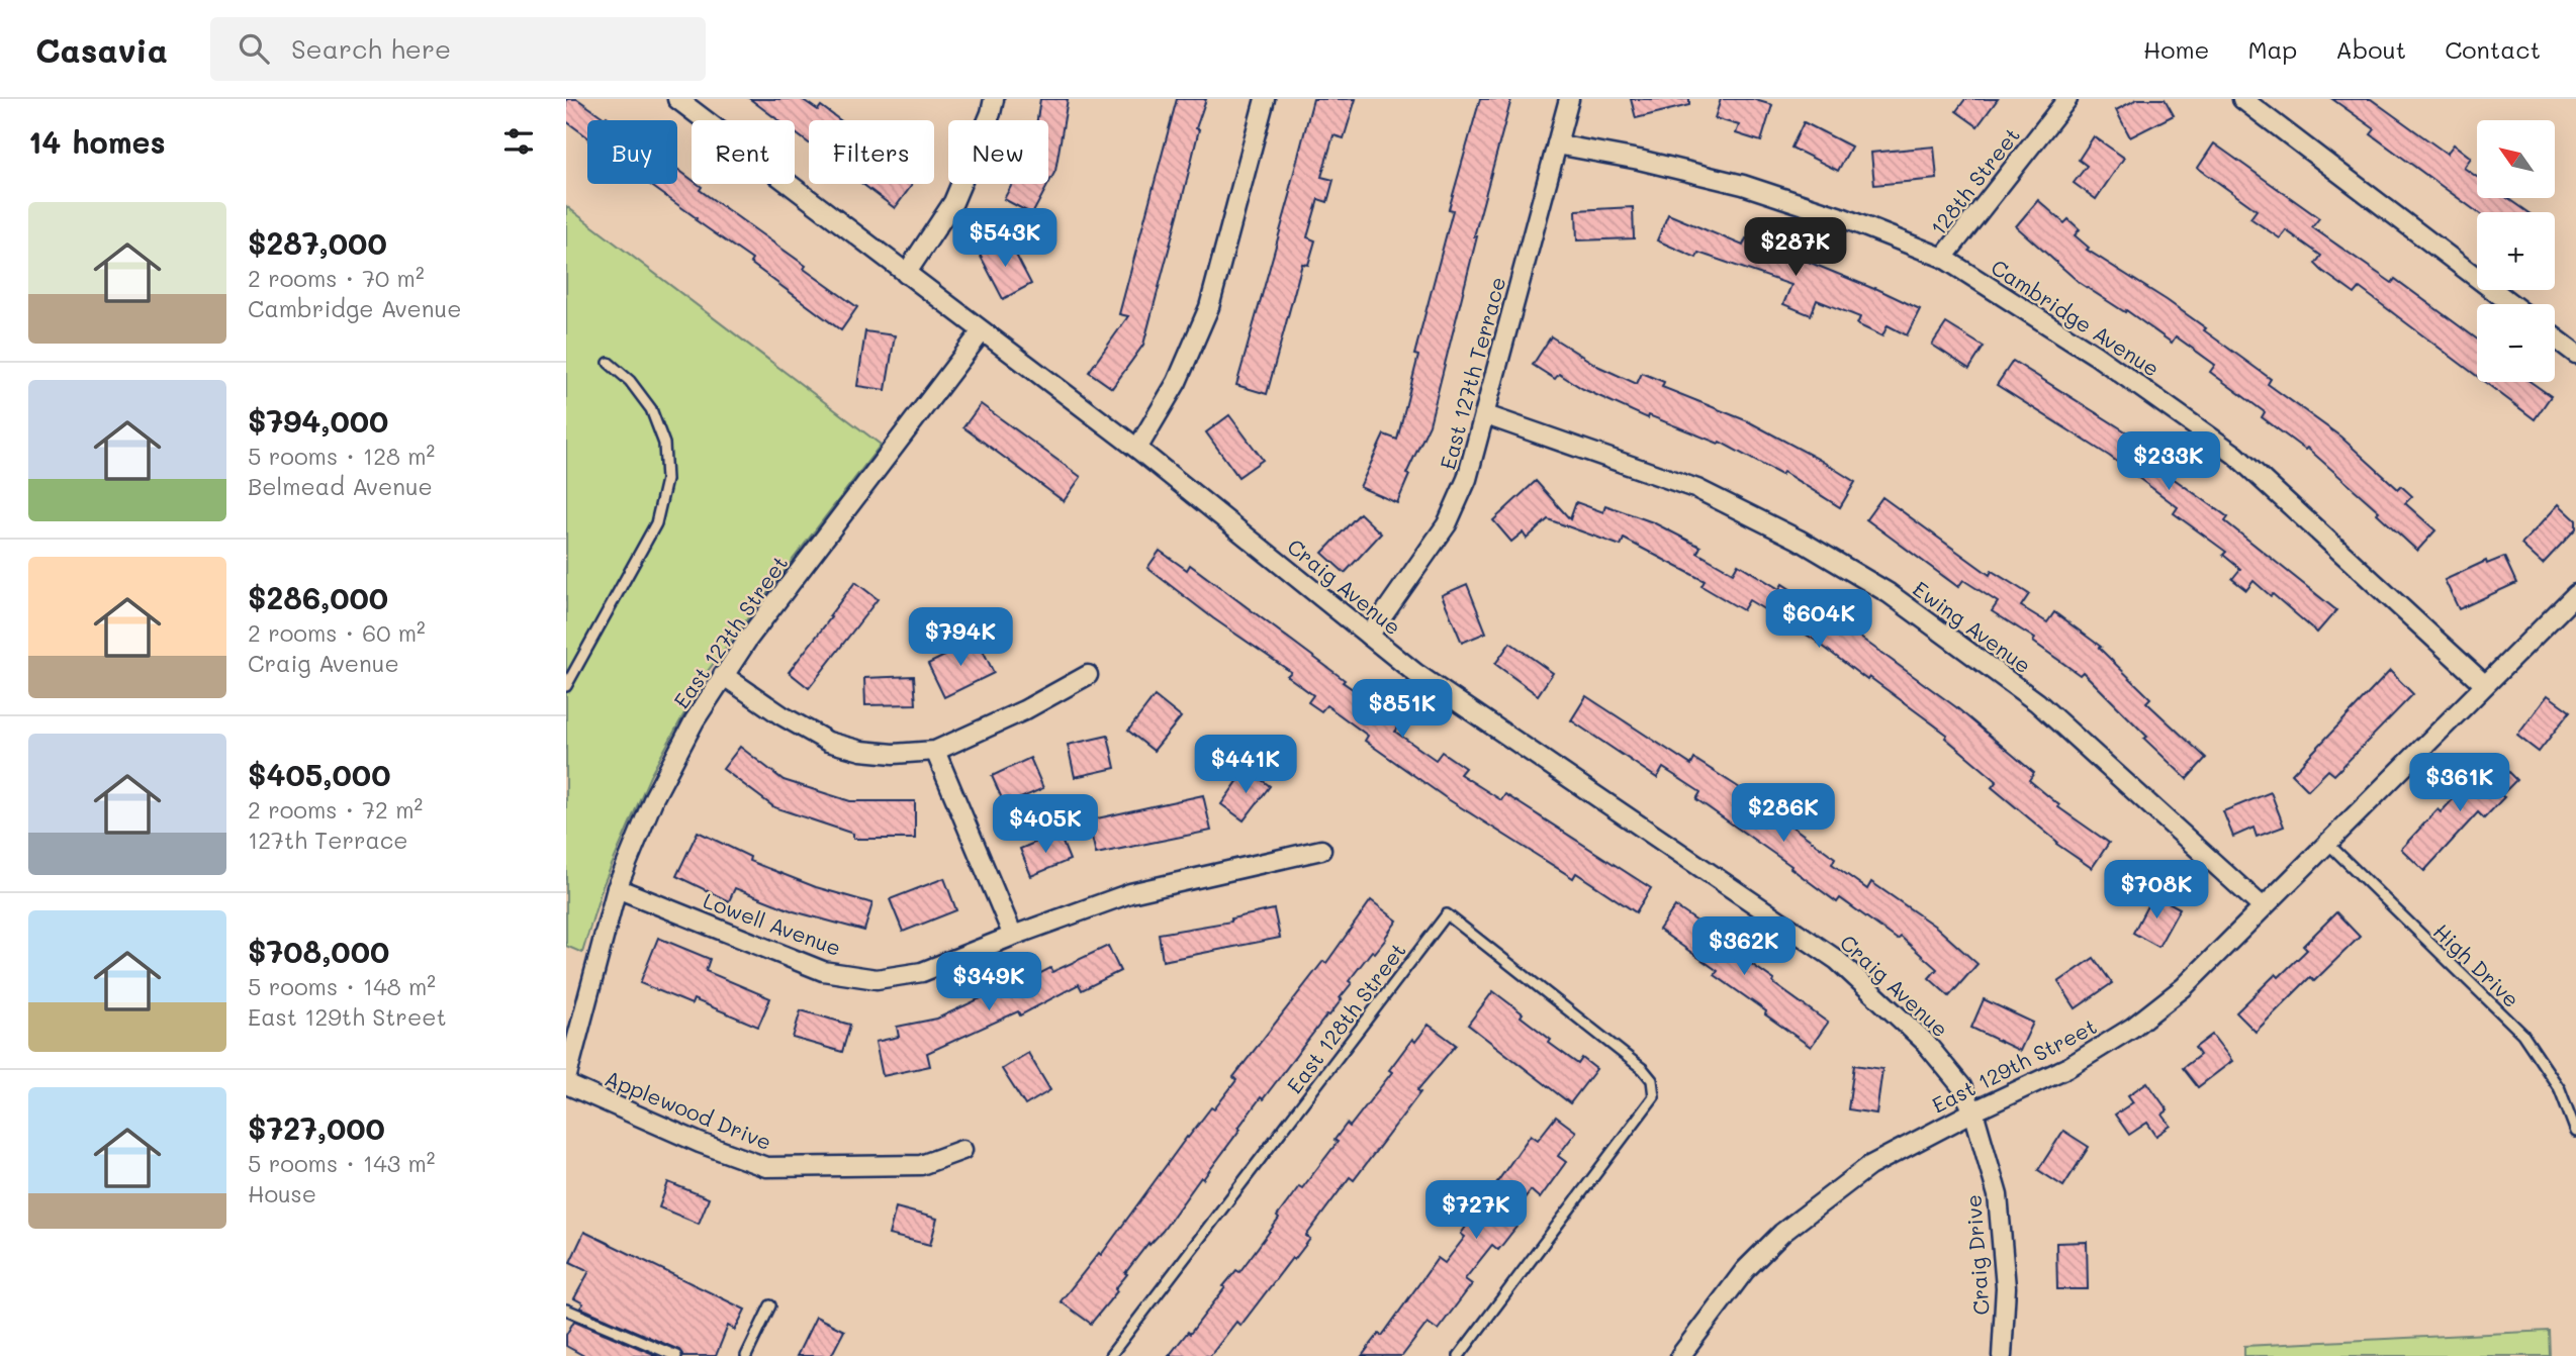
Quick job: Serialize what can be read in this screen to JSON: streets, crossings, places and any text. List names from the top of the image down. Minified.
{"streets":{"street":["128th Street","Cambridge Avenue","East 127th Terrace","Craig Avenue","Ewing Avenue","East 127th Street","Lowell Avenue","East 129th Street","Applewood Drive","Craig Drive"],"lane":["High Drive","East 128th Street"]},"crossings":[["128th Street","Cambridge Avenue"],["Cambridge Avenue","East 127th Terrace"],["Cambridge Avenue","East 129th Street"],["East 127th Terrace","Craig Avenue"],["East 127th Terrace","Ewing Avenue"],["Craig Avenue","East 127th Street"],["Craig Avenue","East 129th Street"],["Craig Avenue","Craig Drive"],["Ewing Avenue","East 129th Street"],["East 127th Street","Lowell Avenue"],["East 127th Street","Applewood Drive"],["High Drive","East 129th Street"],["East 129th Street","Craig Drive"]],"north":"top left","page":{"header":"Casavia","search":"Search here","nav":["Home","Map","About","Contact"],"heading":"14 homes","map_buttons":["+","−"],"chip":["Buy","Rent","Filters","New"],"list":[{"name":"$287,000","note":"2 rooms · 70 m² · Cambridge Avenue"},{"name":"$794,000","note":"5 rooms · 128 m² · Belmead Avenue"},{"name":"$286,000","note":"2 rooms · 60 m² · Craig Avenue"},{"name":"$405,000","note":"2 rooms · 72 m² · 127th Terrace"},{"name":"$708,000","note":"5 rooms · 148 m² · East 129th Street"},{"name":"$727,000","note":"5 rooms · 143 m² · House"}],"price":["$543K","$287K","$233K","$604K","$794K","$851K","$441K","$361K","$286K","$405K","$708K","$362K","$349K","$727K"]}}
